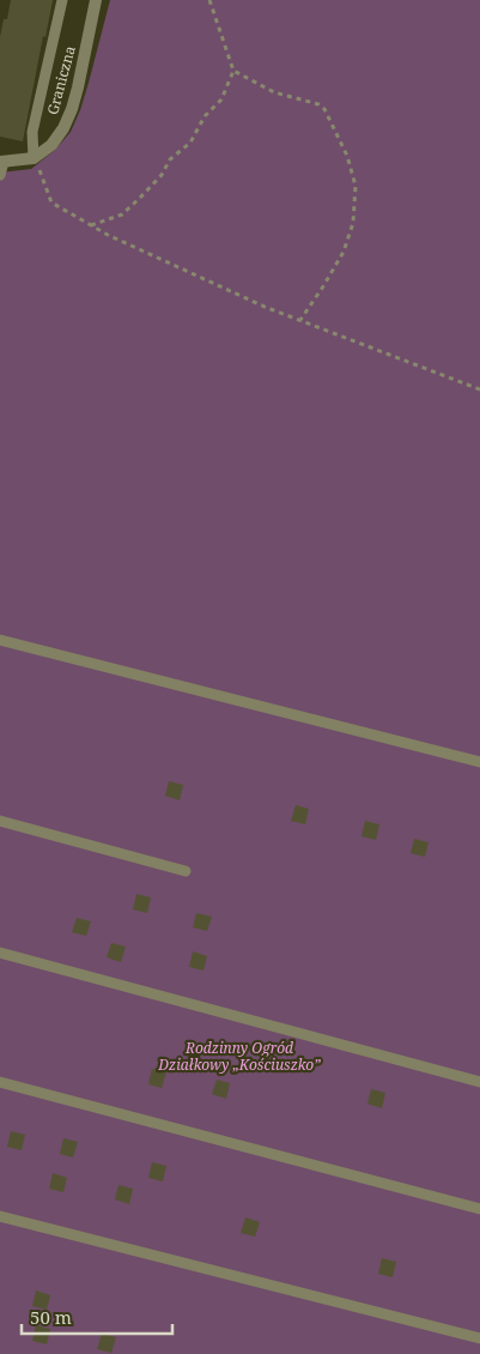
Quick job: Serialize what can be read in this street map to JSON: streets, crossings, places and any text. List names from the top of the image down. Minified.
{"streets":{"street":["Graniczna"]},"parks":["Rodzinny Ogród Działkowy „Kościuszko”"],"scale_bar":"50 m"}
